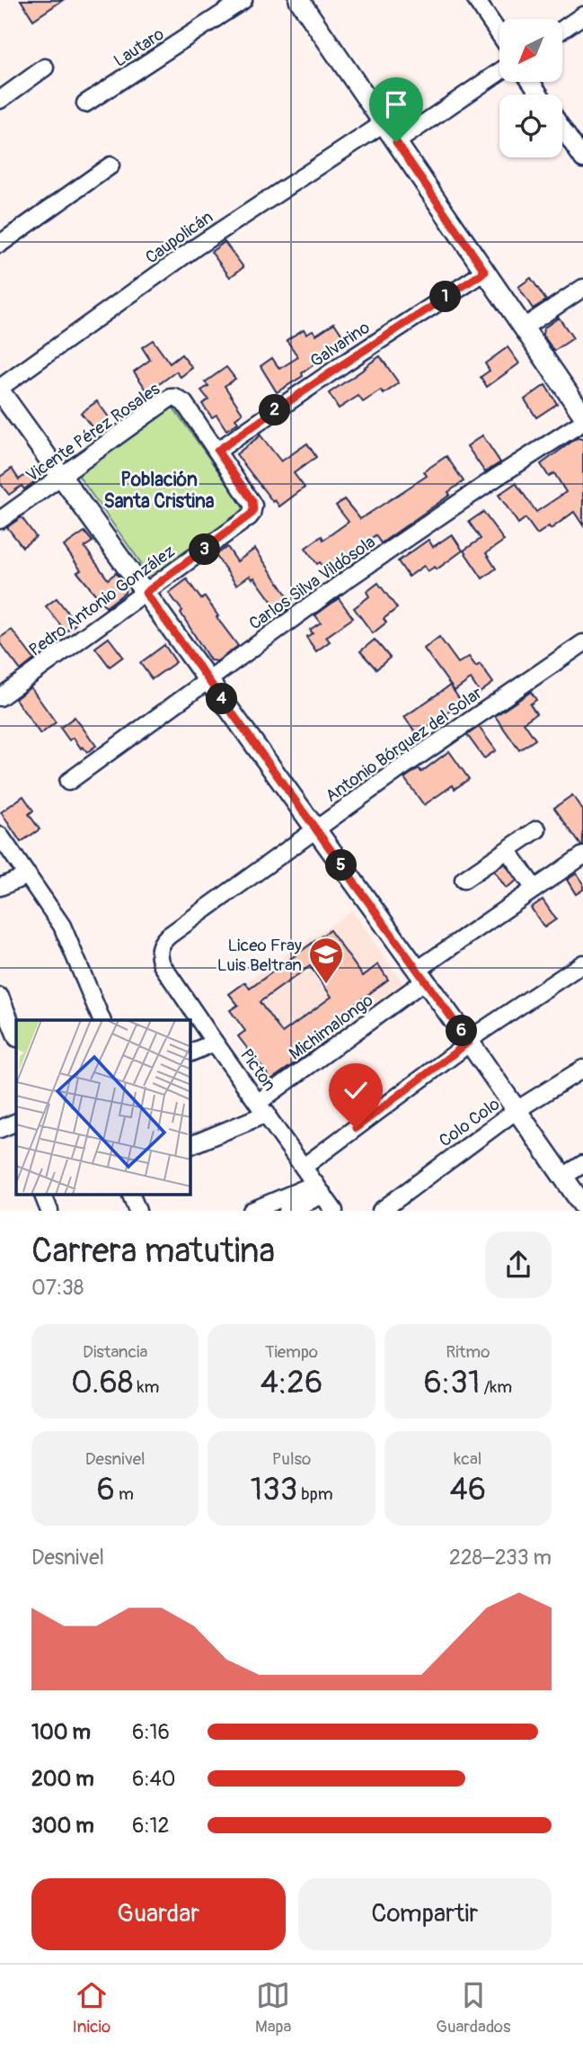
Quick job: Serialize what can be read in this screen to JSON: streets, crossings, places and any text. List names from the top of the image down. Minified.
{"streets":{"street":["Lautaro","Caupolicán","Galvarino","Vicente Pérez Rosales","Carlos Silva Vildósola","Pedro Antonio González","Antonio Bórquez del Solar","Michimalongo","Picton","Colo Colo"]},"crossings":[["Galvarino","Vicente Pérez Rosales"],["Galvarino","Pedro Antonio González"],["Vicente Pérez Rosales","Pedro Antonio González"],["Antonio Bórquez del Solar","Picton"],["Michimalongo","Picton"]],"districts":["Población Santa Cristina"],"places":{"school or university":["Liceo Fray Luis Beltran"]},"north":"bottom left","page":{"pins":["1","2","3","4","5","6"],"heading":["Carrera matutina","07:38"],"stats":[["Distancia","0.68 km"],["Tiempo","4:26"],["Ritmo","6:31 /km"],["Desnivel","6 m"],["Pulso","133 bpm"],["kcal","46"]],"chart":["Desnivel","228–233 m"],"list":[{"name":"100 m","note":"6:16"},{"name":"200 m","note":"6:40"},{"name":"300 m","note":"6:12"}],"buttons":["Guardar","Compartir"],"tabs":["Inicio","Mapa","Guardados"]}}
